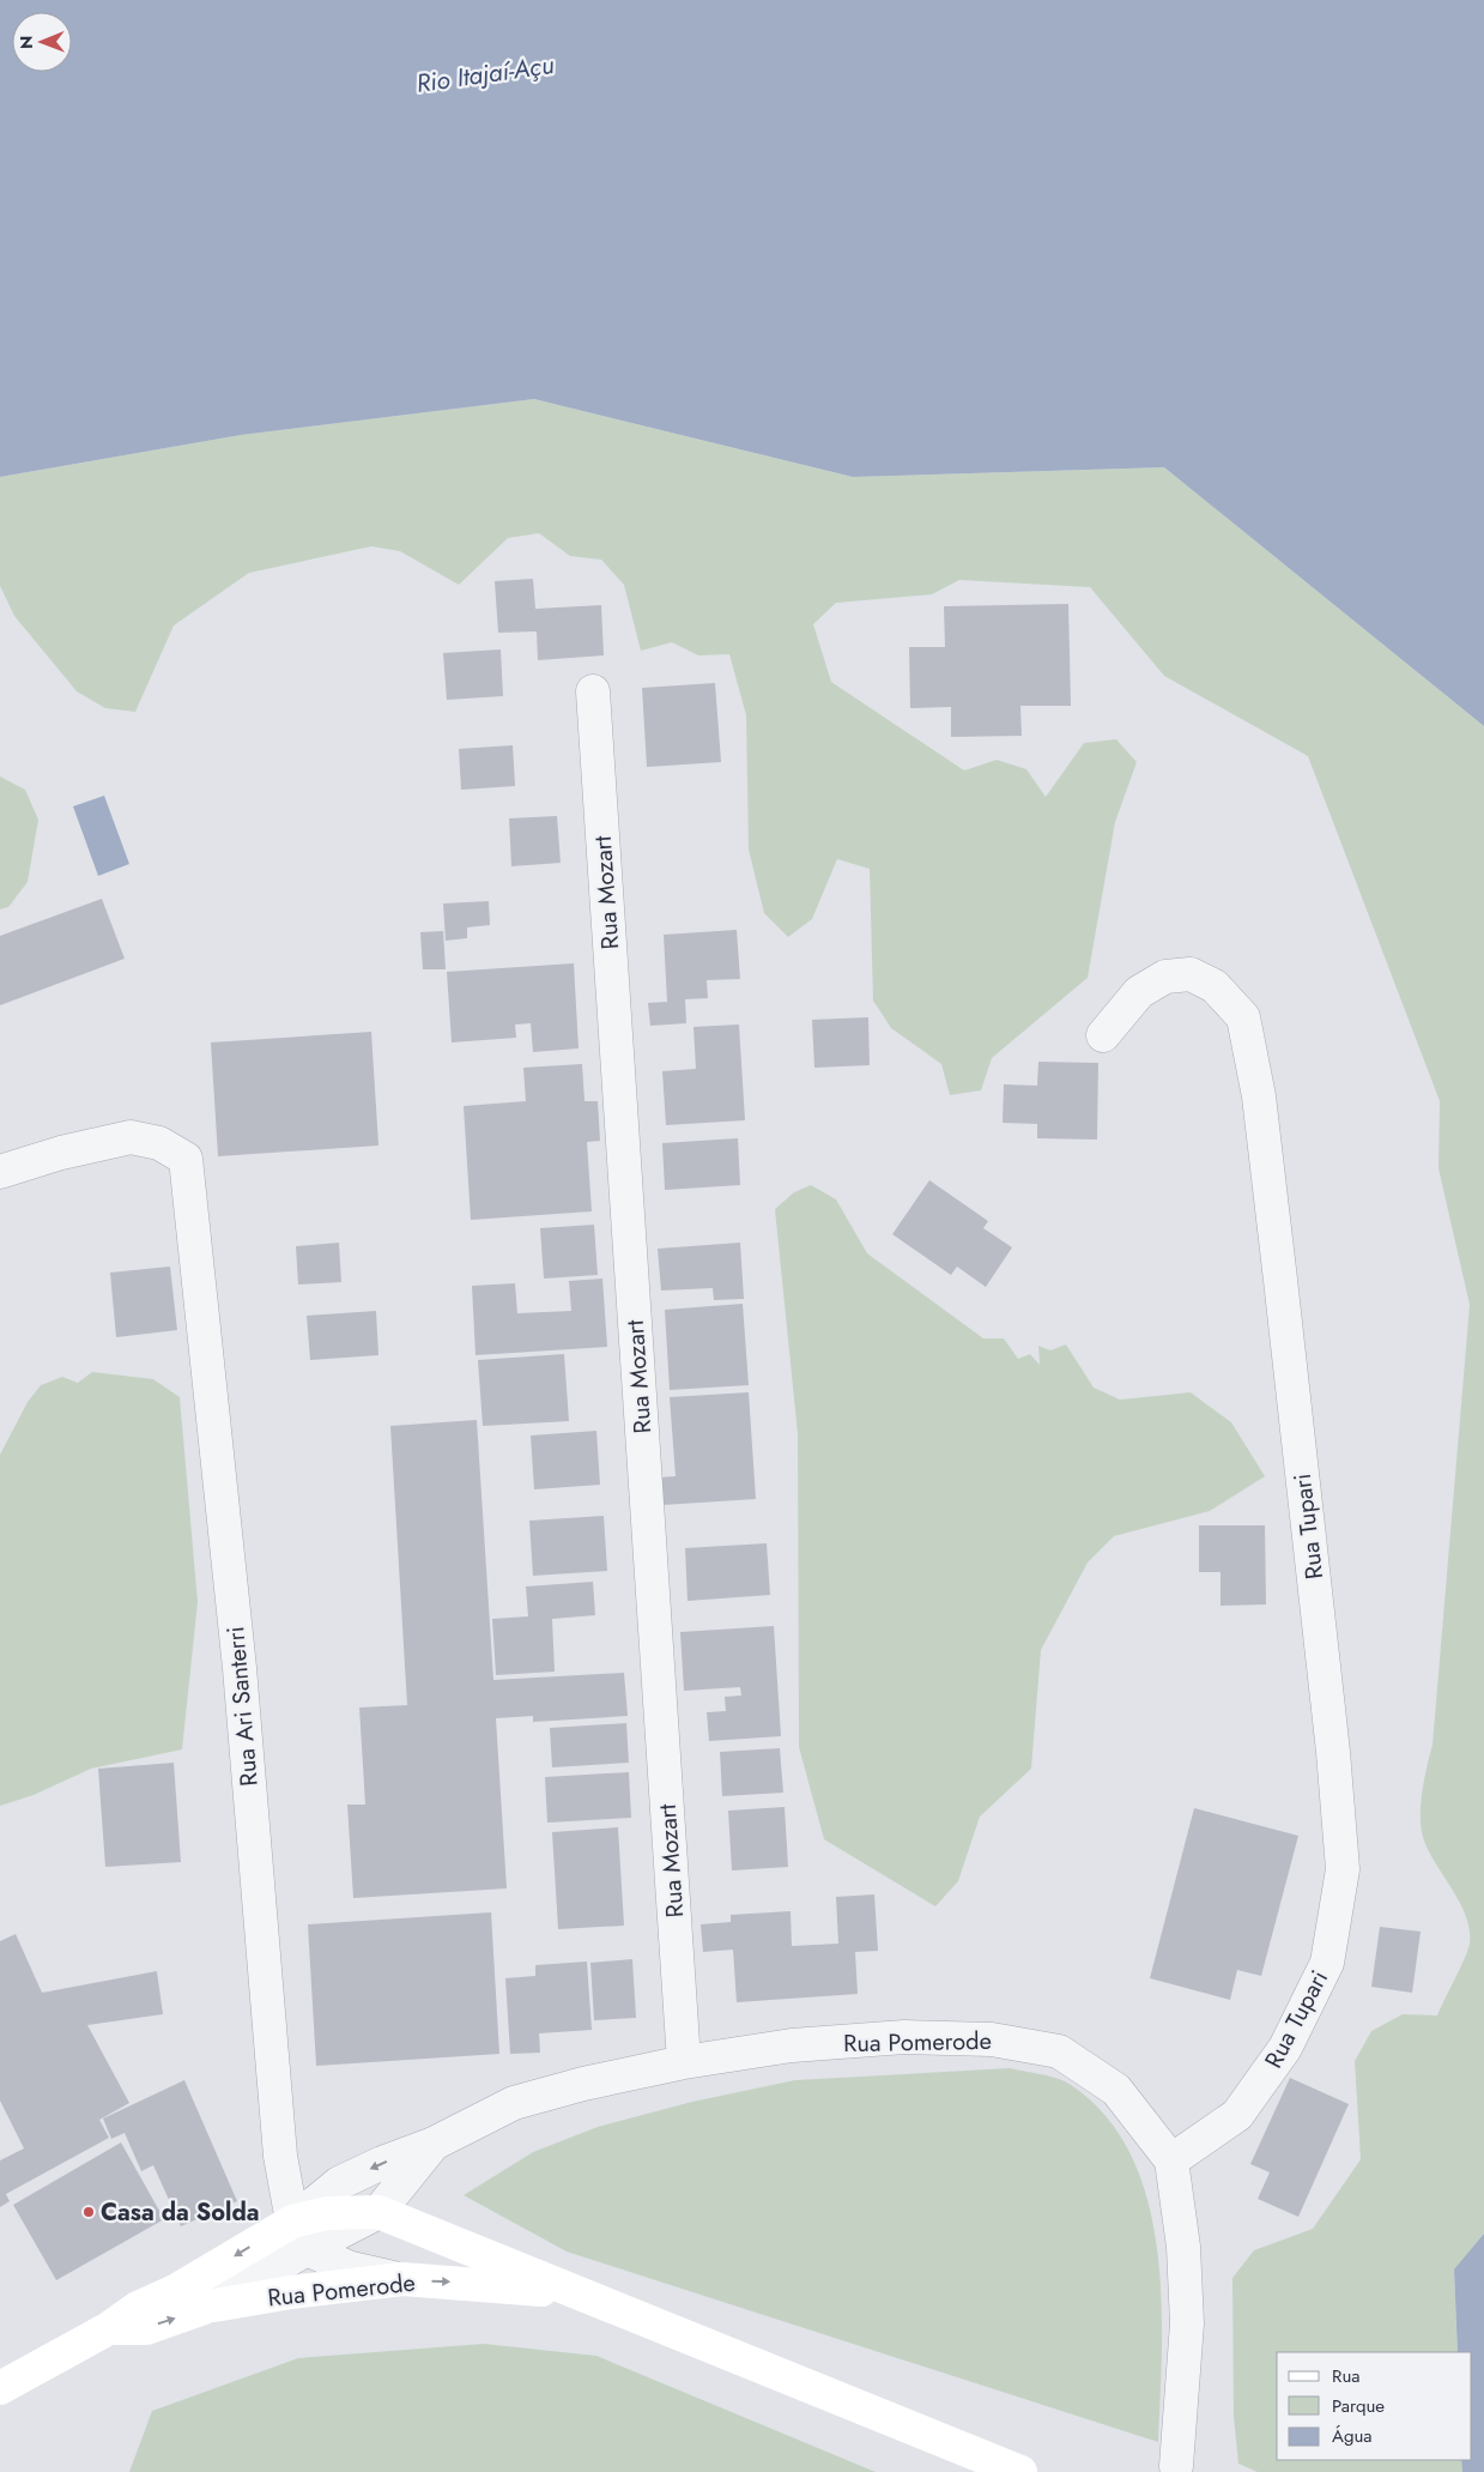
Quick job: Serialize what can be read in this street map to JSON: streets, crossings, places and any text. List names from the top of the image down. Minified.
{"streets":{"main road":["Rua Pomerode"],"street":["Rua Mozart","Rua Tupari","Rua Ari Santerri"]},"crossings":[["Rua Mozart","Rua Pomerode"],["Rua Tupari","Rua Pomerode"],["Rua Ari Santerri","Rua Pomerode"]],"water":["Rio Itajaí-Açu"],"places":["Casa da Solda"],"legend":["Rua","Parque","Água"],"north":"left"}
